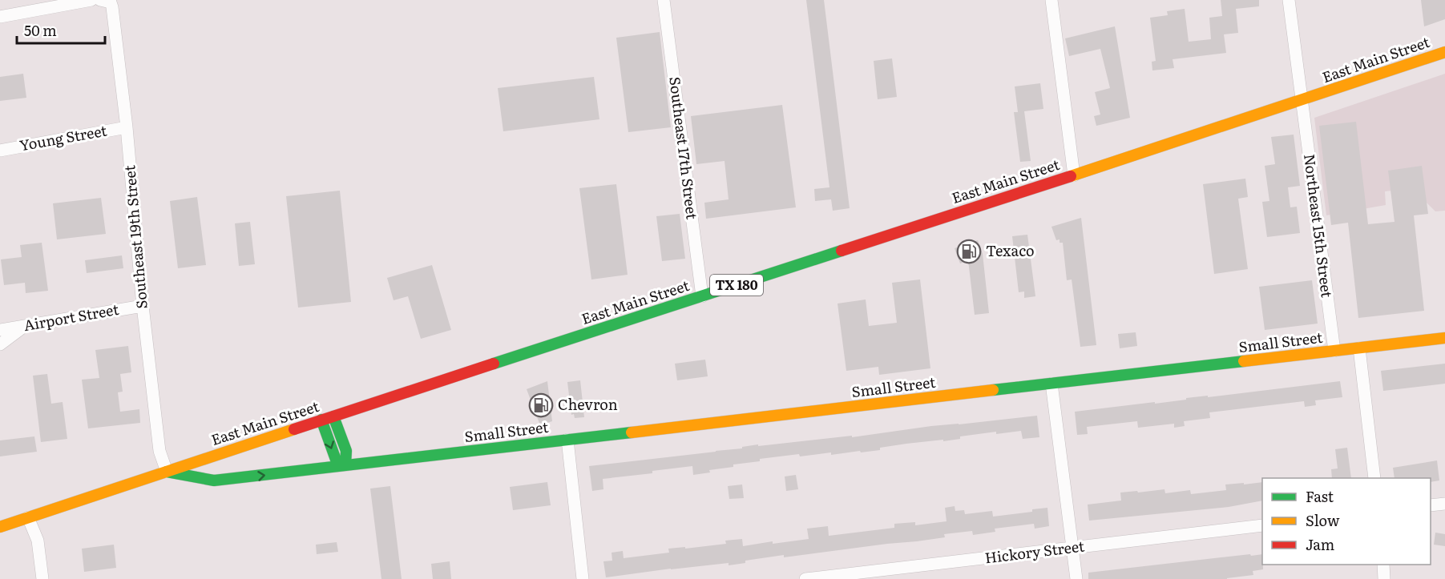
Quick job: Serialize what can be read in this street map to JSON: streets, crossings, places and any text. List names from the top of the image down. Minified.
{"streets":{"main road":["East Main Street","TX 180","Small Street"],"street":["Young Street","Southeast 17th Street","Northeast 15th Street","Southeast 19th Street","Airport Street","Hickory Street"]},"crossings":[["East Main Street","Southeast 17th Street"],["East Main Street","Northeast 15th Street"],["East Main Street","Southeast 19th Street"],["East Main Street","Small Street"],["Young Street","Southeast 19th Street"],["Northeast 15th Street","Small Street"],["Southeast 19th Street","Airport Street"],["Southeast 19th Street","Small Street"]],"places":{"fuel station":["Texaco","Chevron"]},"legend":["Fast","Slow","Jam"],"scale_bar":"50 m"}
